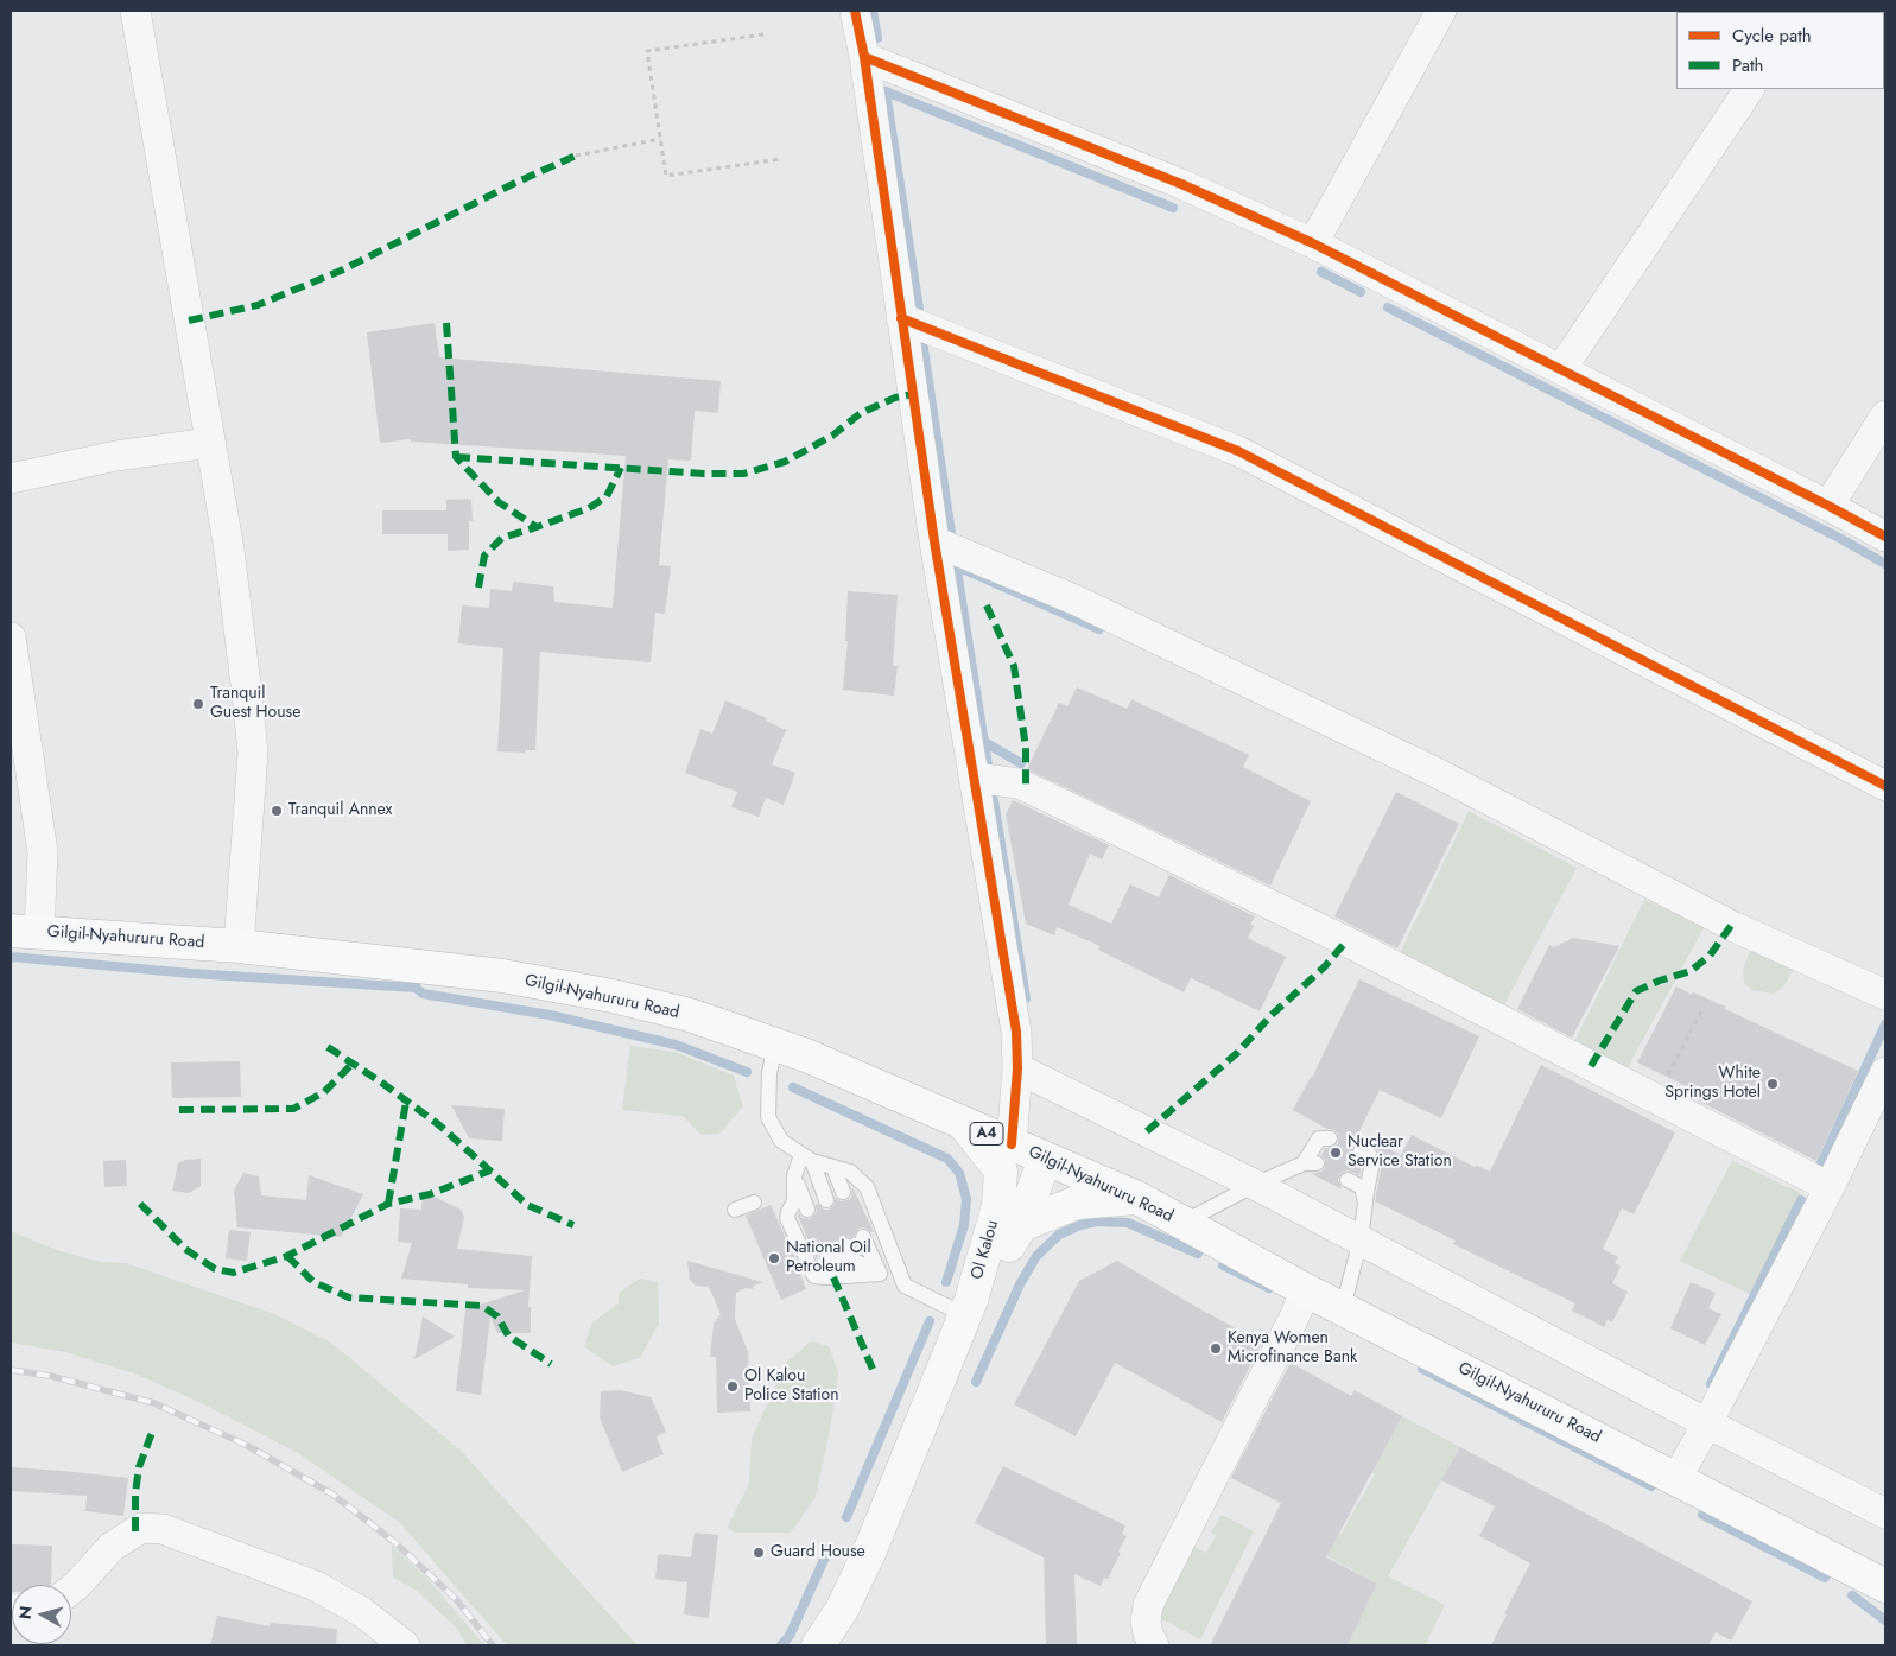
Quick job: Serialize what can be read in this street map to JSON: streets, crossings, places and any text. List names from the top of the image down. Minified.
{"streets":{"main road":["Gilgil-Nyahururu Road","A4","Ol Kalou"]},"crossings":[["Gilgil-Nyahururu Road","Ol Kalou"]],"places":["Tranquil Guest House","Tranquil Annex","White Springs Hotel","Nuclear Service Station","National Oil Petroleum","Kenya Women Microfinance Bank","Ol Kalou Police Station","Guard House"],"legend":["Cycle path","Path"],"north":"left"}
